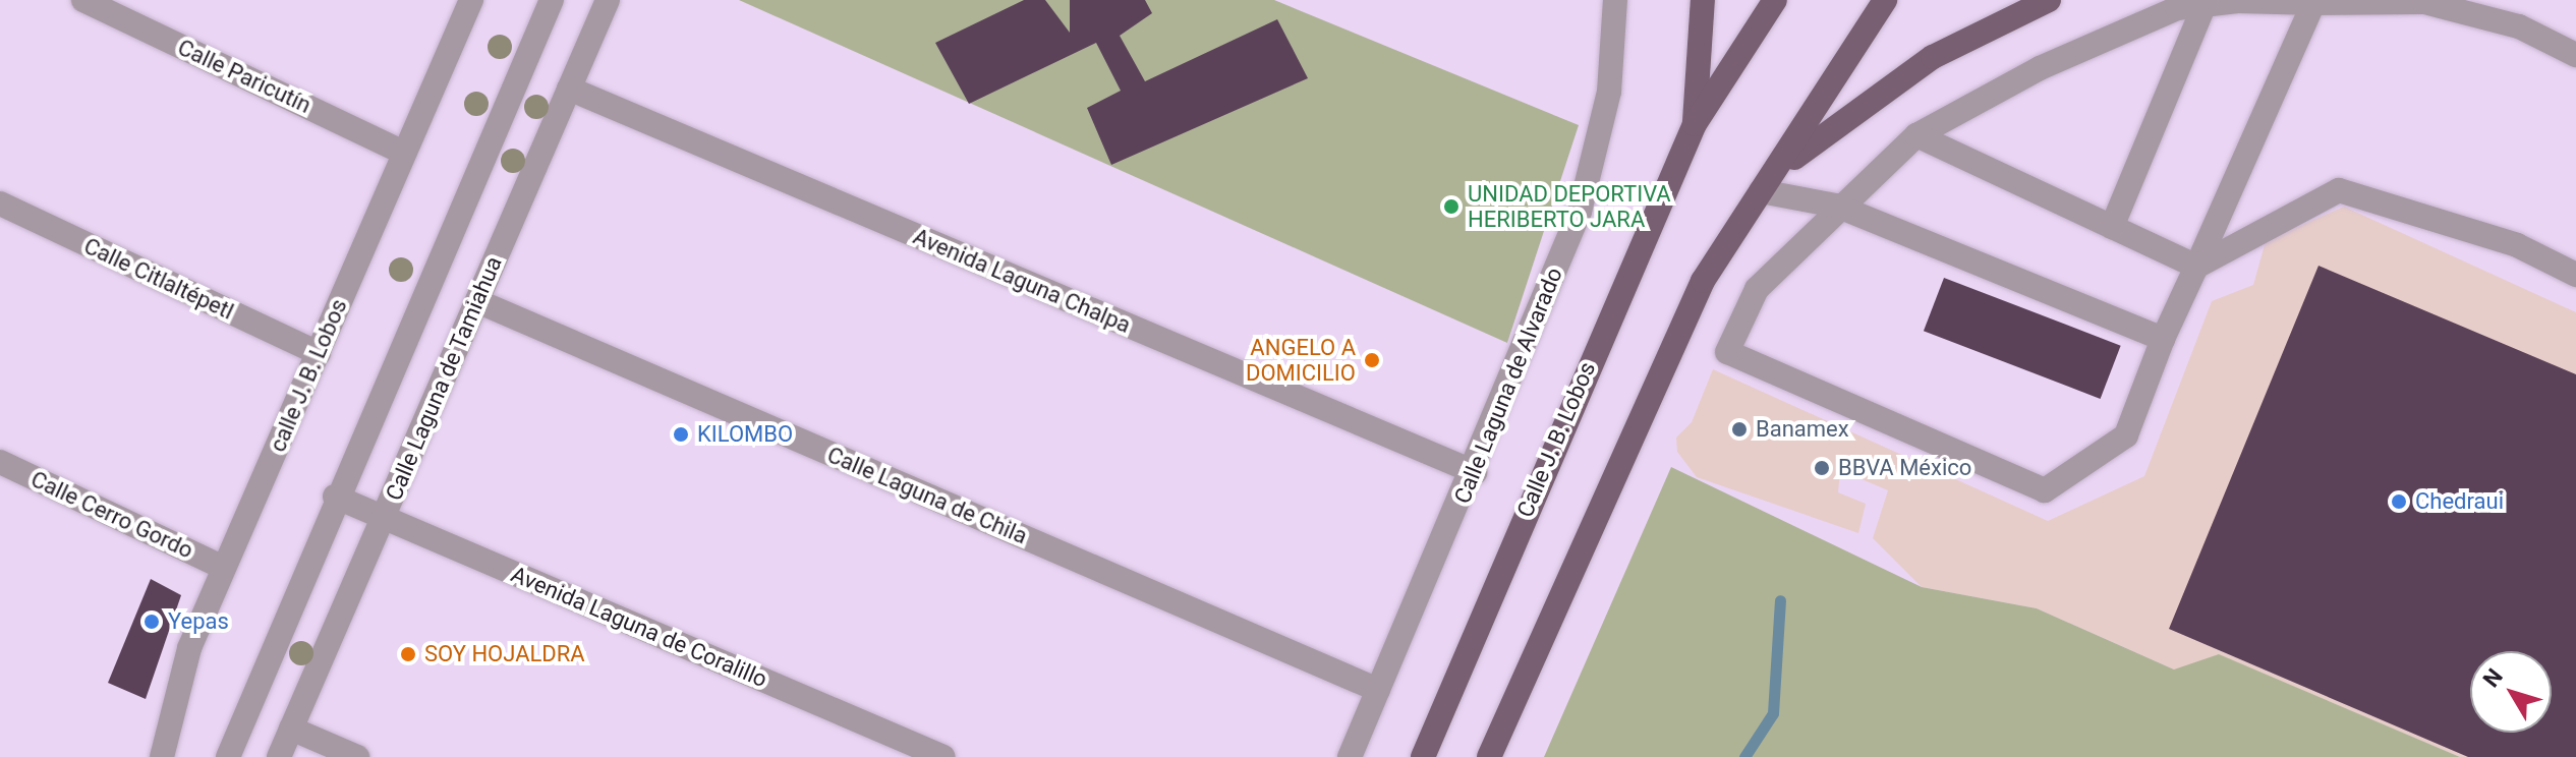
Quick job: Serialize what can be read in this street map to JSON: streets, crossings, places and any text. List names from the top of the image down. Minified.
{"streets":{"main road":["Calle J. B. Lobos"],"street":["Calle Paricutín","Calle Citlaltépetl","Avenida Laguna Chalpa","calle J. B. Lobos","Calle Laguna de Tamiahua","Calle Laguna de Alvarado","Calle Laguna de Chila","Calle Cerro Gordo","Avenida Laguna de Coralillo"]},"crossings":[["Calle Paricutín","calle J. B. Lobos"],["Calle Citlaltépetl","calle J. B. Lobos"],["Avenida Laguna Chalpa","Calle Laguna de Tamiahua"],["Avenida Laguna Chalpa","Calle Laguna de Alvarado"],["calle J. B. Lobos","Calle Cerro Gordo"],["Calle Laguna de Tamiahua","Calle Laguna de Chila"],["Calle Laguna de Tamiahua","Avenida Laguna de Coralillo"],["Calle Laguna de Alvarado","Calle Laguna de Chila"]],"places":["UNIDAD DEPORTIVA HERIBERTO JARA","ANGELO A DOMICILIO","Banamex","KILOMBO","BBVA México","Chedraui","Yepas","SOY HOJALDRA"],"north":"top left"}
